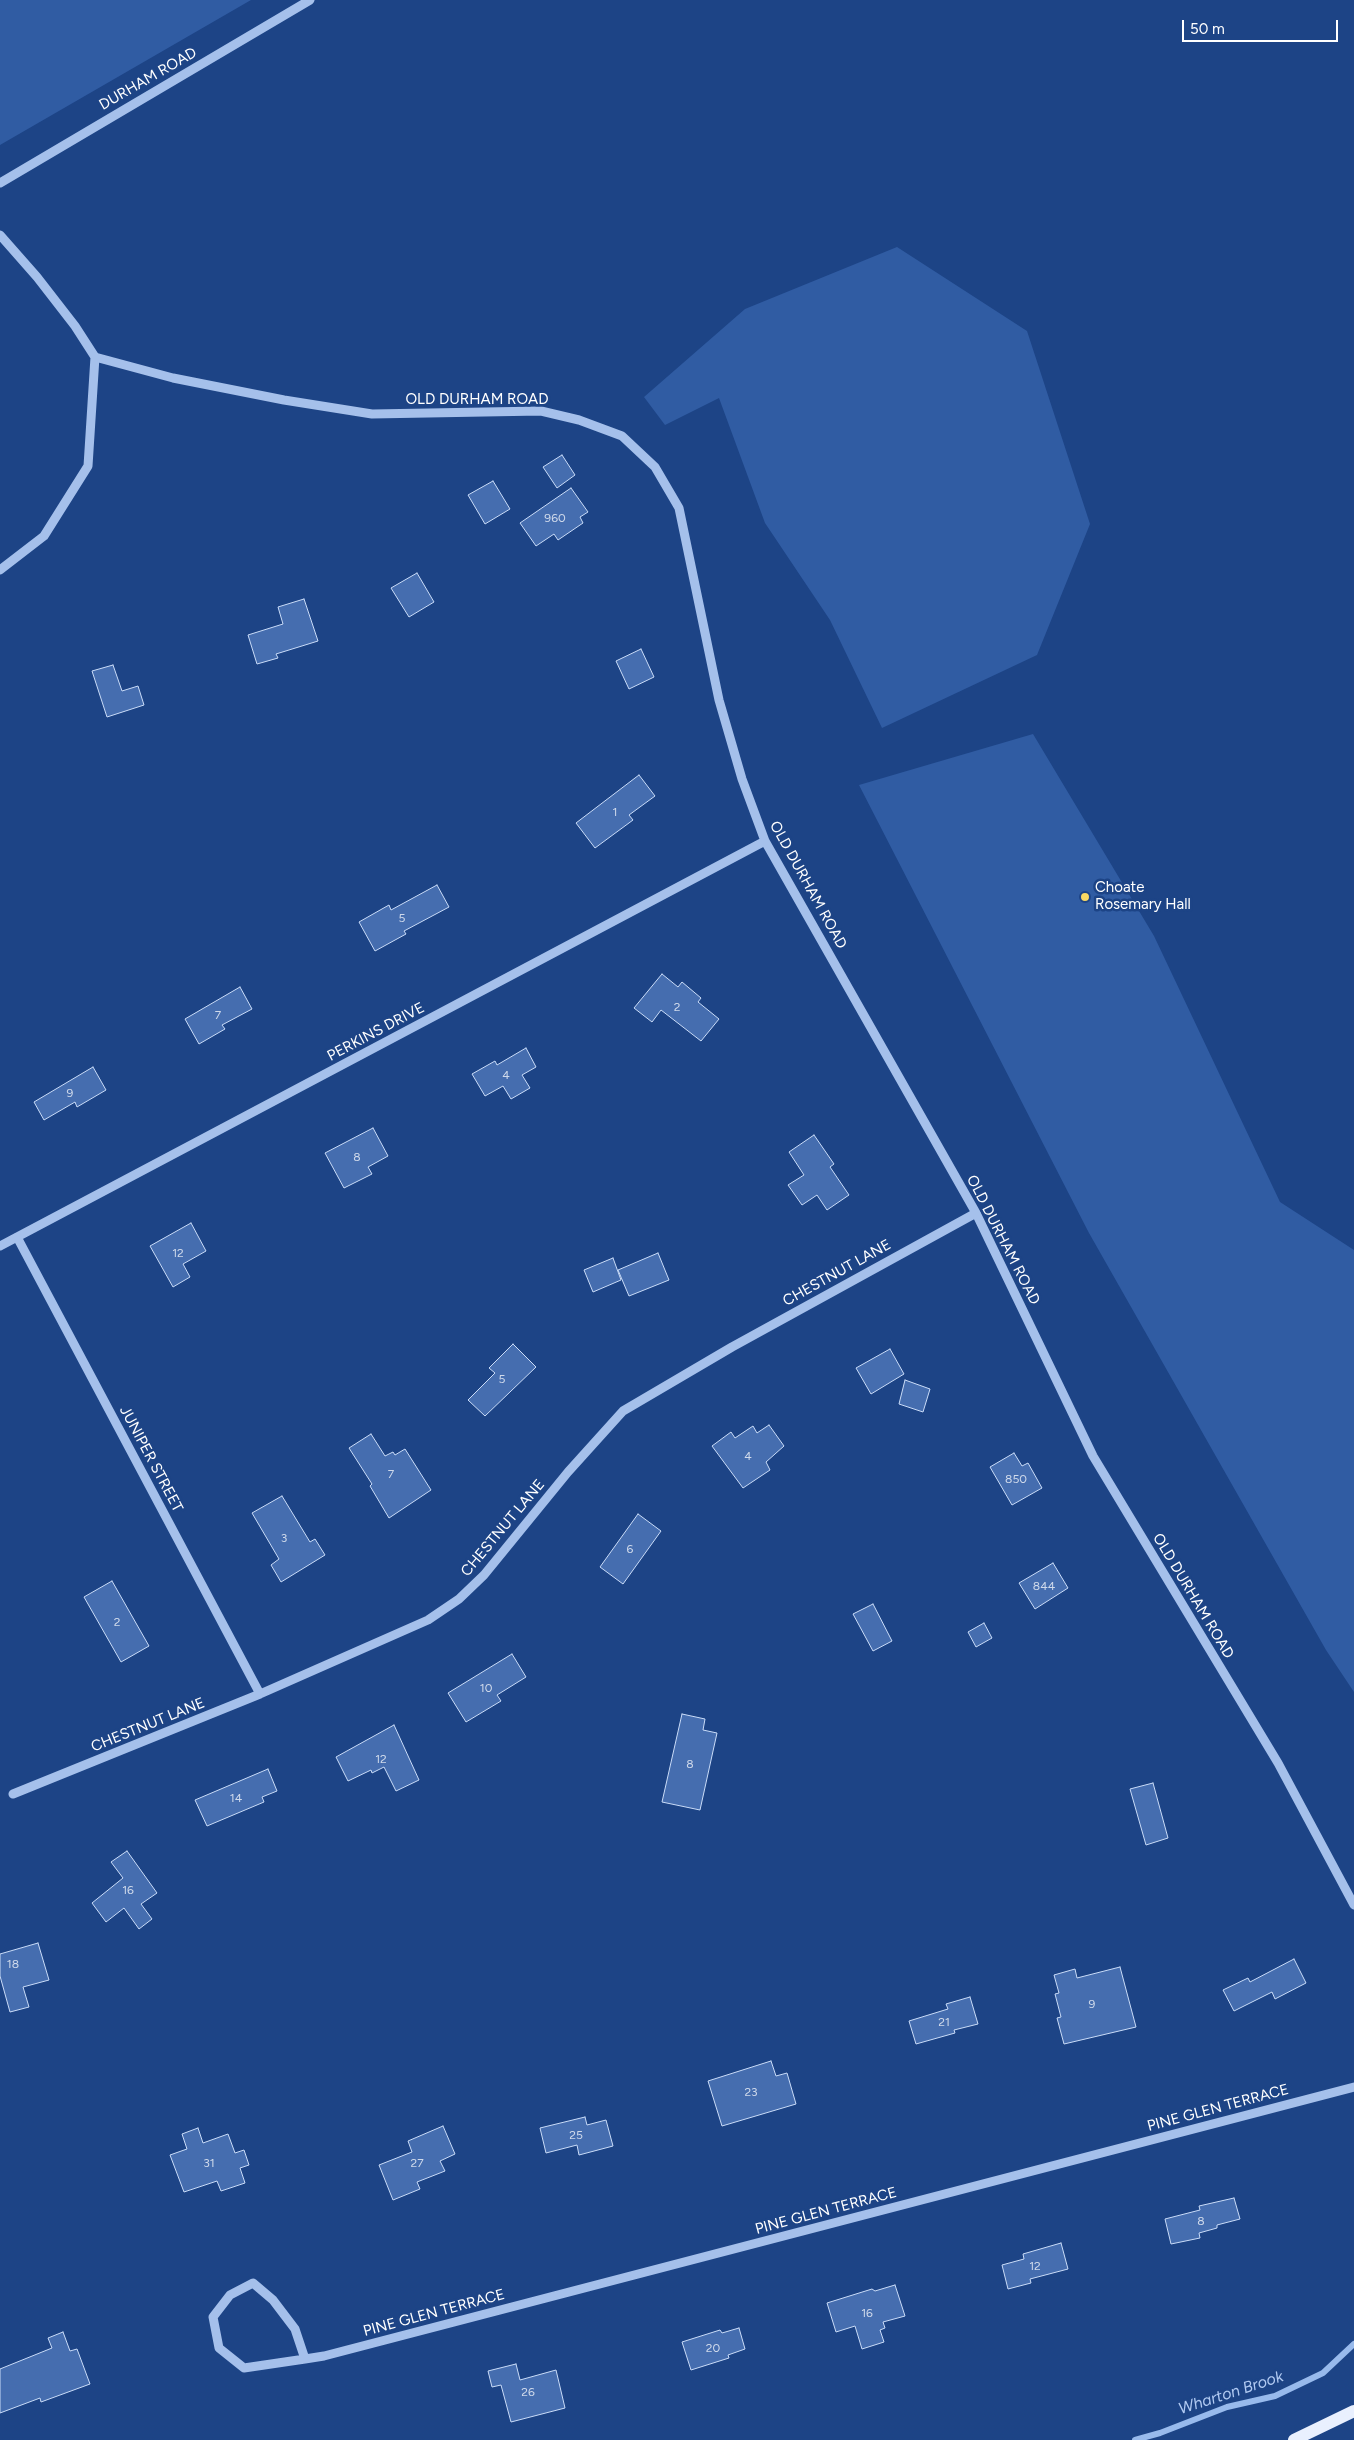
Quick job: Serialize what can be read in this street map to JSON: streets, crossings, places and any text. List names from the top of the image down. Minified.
{"streets":{"street":["DURHAM ROAD","OLD DURHAM ROAD","PERKINS DRIVE","CHESTNUT LANE","JUNIPER STREET","PINE GLEN TERRACE"]},"crossings":[["OLD DURHAM ROAD","PERKINS DRIVE"],["OLD DURHAM ROAD","CHESTNUT LANE"],["PERKINS DRIVE","JUNIPER STREET"],["CHESTNUT LANE","JUNIPER STREET"]],"water":["Wharton Brook"],"places":["Choate Rosemary Hall"],"house_numbers":["960","1","5","2","7","4","9","8","12","5","4","7","850","3","6","844","2","10","12","8","14","16","18","9","21","23","25","31","27","8","12","16","20","26"],"scale_bar":"50 m"}
